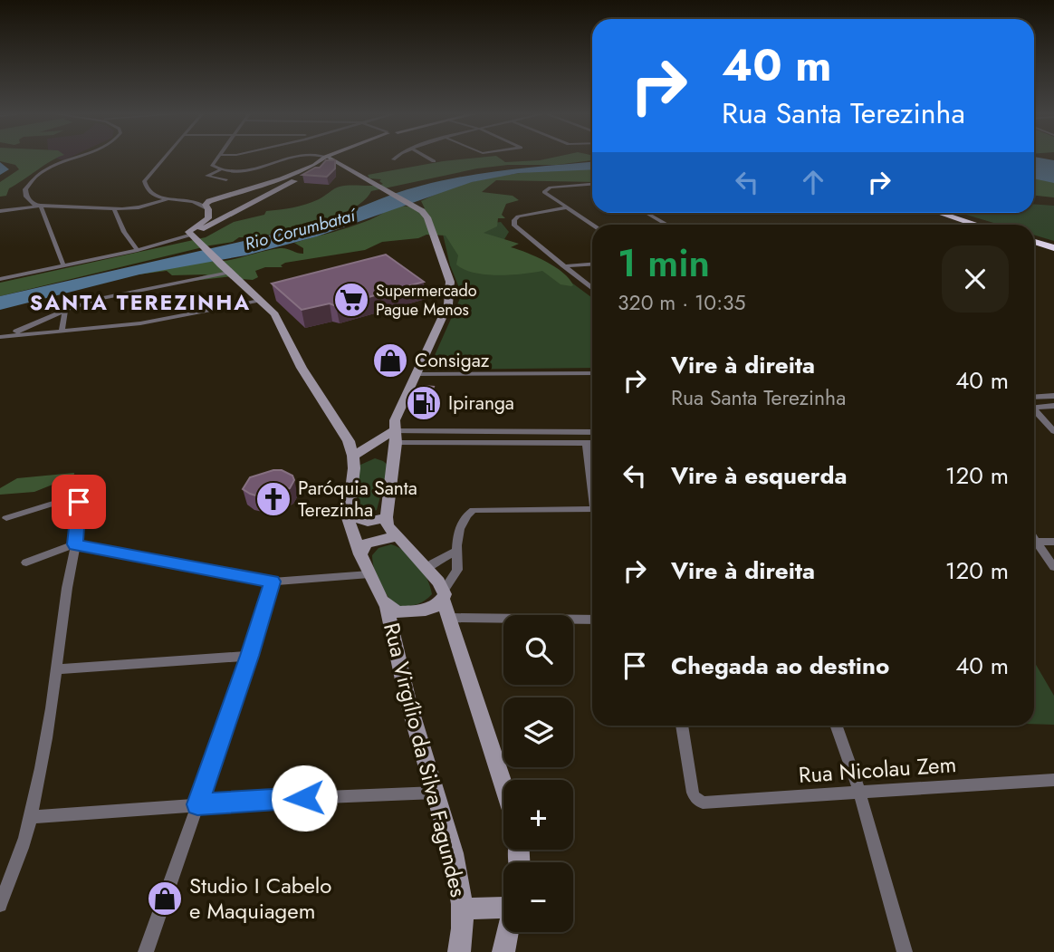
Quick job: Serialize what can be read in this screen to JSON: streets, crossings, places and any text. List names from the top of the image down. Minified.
{"streets":{"street":["Rua Virgílio da Silva Fagundes","Rua Nicolau Zem"]},"districts":["SANTA TEREZINHA"],"water":["Rio Corumbataí"],"places":{"supermarket":["Supermercado Pague Menos"],"shop":["Consigaz","Studio I Cabelo e Maquiagem"],"fuel station":["Ipiranga"],"church":["Paróquia Santa Terezinha"]},"page":{"turn":["40 m","Rua Santa Terezinha"],"heading":["1 min","320 m · 10:35"],"list":[{"name":"Vire à direita","note":"Rua Santa Terezinha","value":"40 m"},{"name":"Vire à esquerda","value":"120 m"},{"name":"Vire à direita","value":"120 m"},{"name":"Chegada ao destino","value":"40 m"}],"map_buttons":["+","−"]}}
